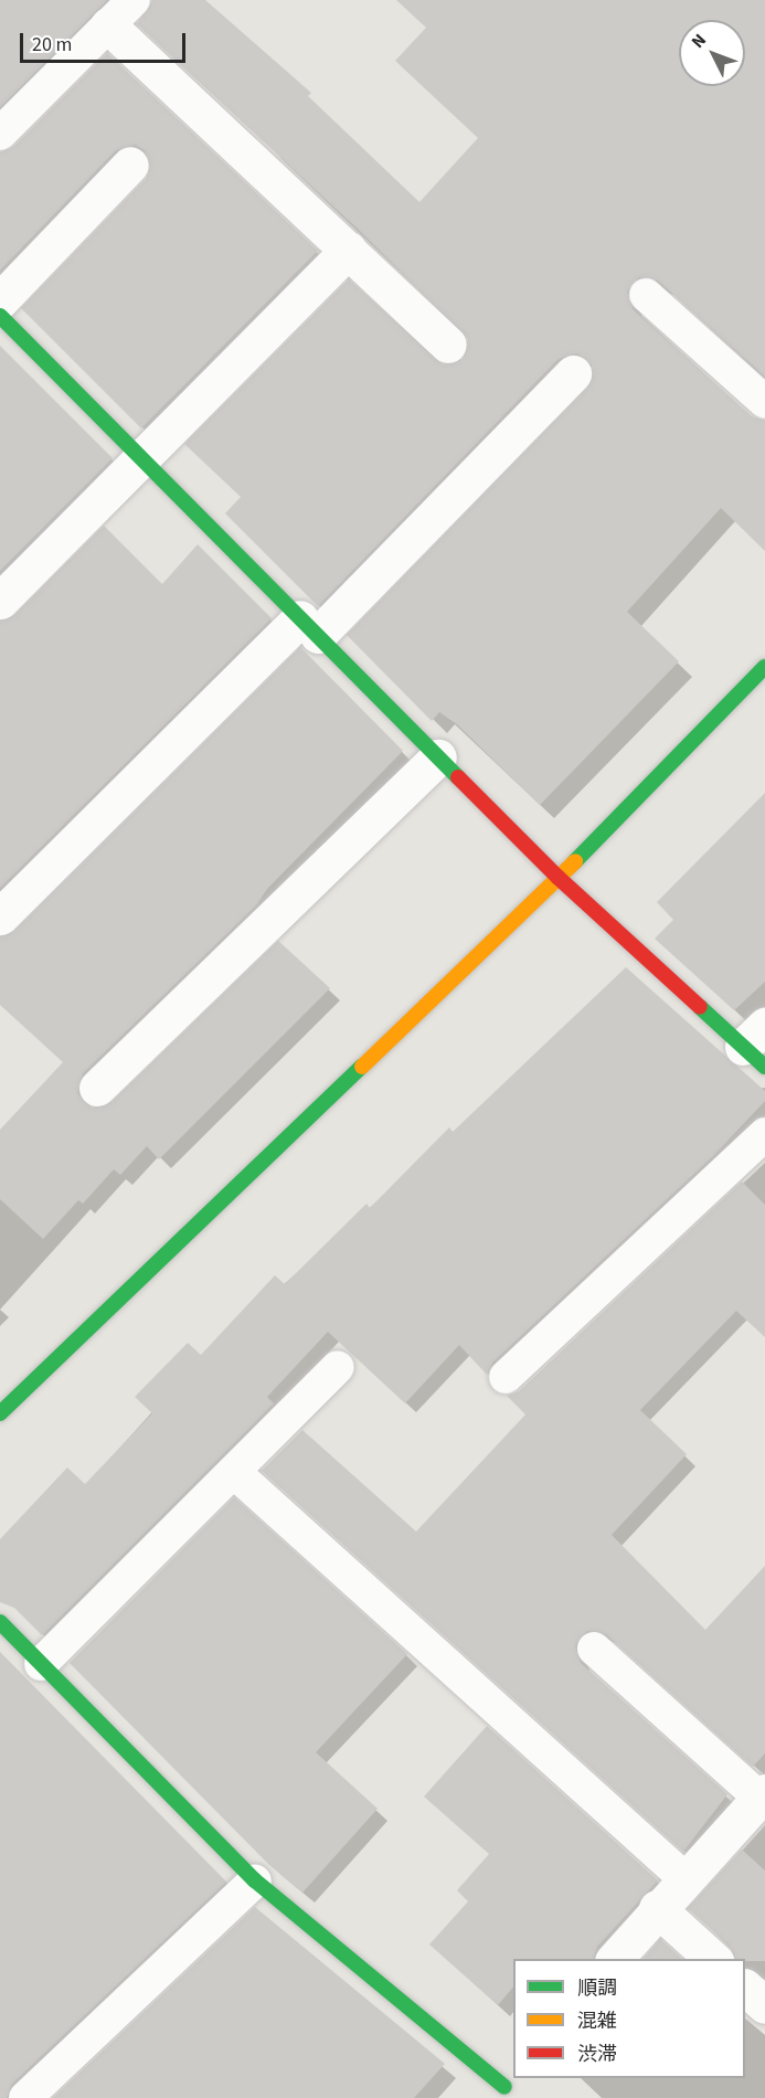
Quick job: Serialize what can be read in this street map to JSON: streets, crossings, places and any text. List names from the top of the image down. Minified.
{"legend":["順調","混雑","渋滞"],"scale_bar":"20 m","north":"top left"}
